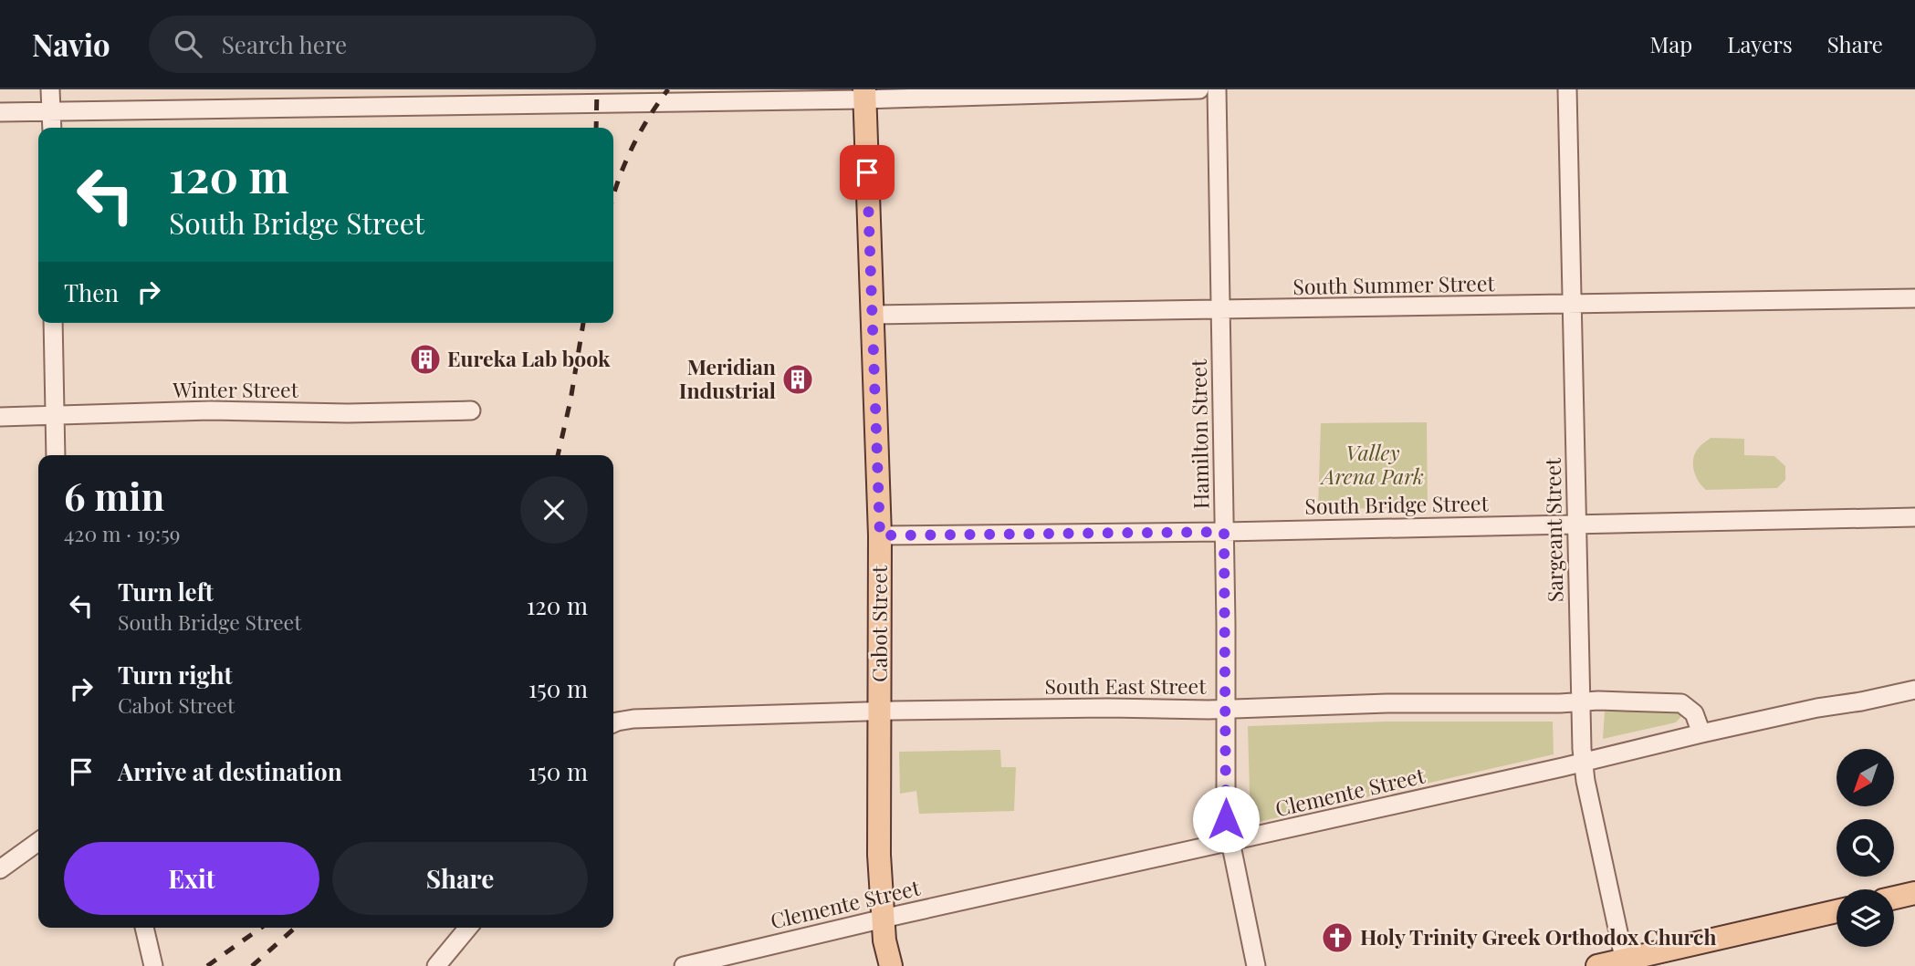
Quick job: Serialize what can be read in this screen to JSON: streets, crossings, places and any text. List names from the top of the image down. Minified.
{"streets":{"main road":["Cabot Street"],"street":["South Summer Street","Winter Street","Hamilton Street","South Bridge Street","Sargeant Street","South East Street","Clemente Street"]},"crossings":[["South Summer Street","Hamilton Street"],["South Summer Street","Sargeant Street"],["South Summer Street","Cabot Street"],["Hamilton Street","South Bridge Street"],["Hamilton Street","South East Street"],["Hamilton Street","Clemente Street"],["South Bridge Street","Sargeant Street"],["South Bridge Street","Cabot Street"],["Sargeant Street","South East Street"],["Sargeant Street","Clemente Street"],["Cabot Street","South East Street"],["Cabot Street","Clemente Street"],["South East Street","Clemente Street"]],"parks":["Valley Arena Park"],"places":{"building":["Eureka Lab book","Meridian Industrial"],"church":["Holy Trinity Greek Orthodox Church"]},"north":"bottom left","page":{"header":"Navio","search":"Search here","nav":["Map","Layers","Share"],"turn":["120 m","South Bridge Street"],"then":"Then","heading":["6 min","420 m · 19:59"],"list":[{"name":"Turn left","note":"South Bridge Street","value":"120 m"},{"name":"Turn right","note":"Cabot Street","value":"150 m"},{"name":"Arrive at destination","value":"150 m"}],"buttons":["Exit","Share"]}}
